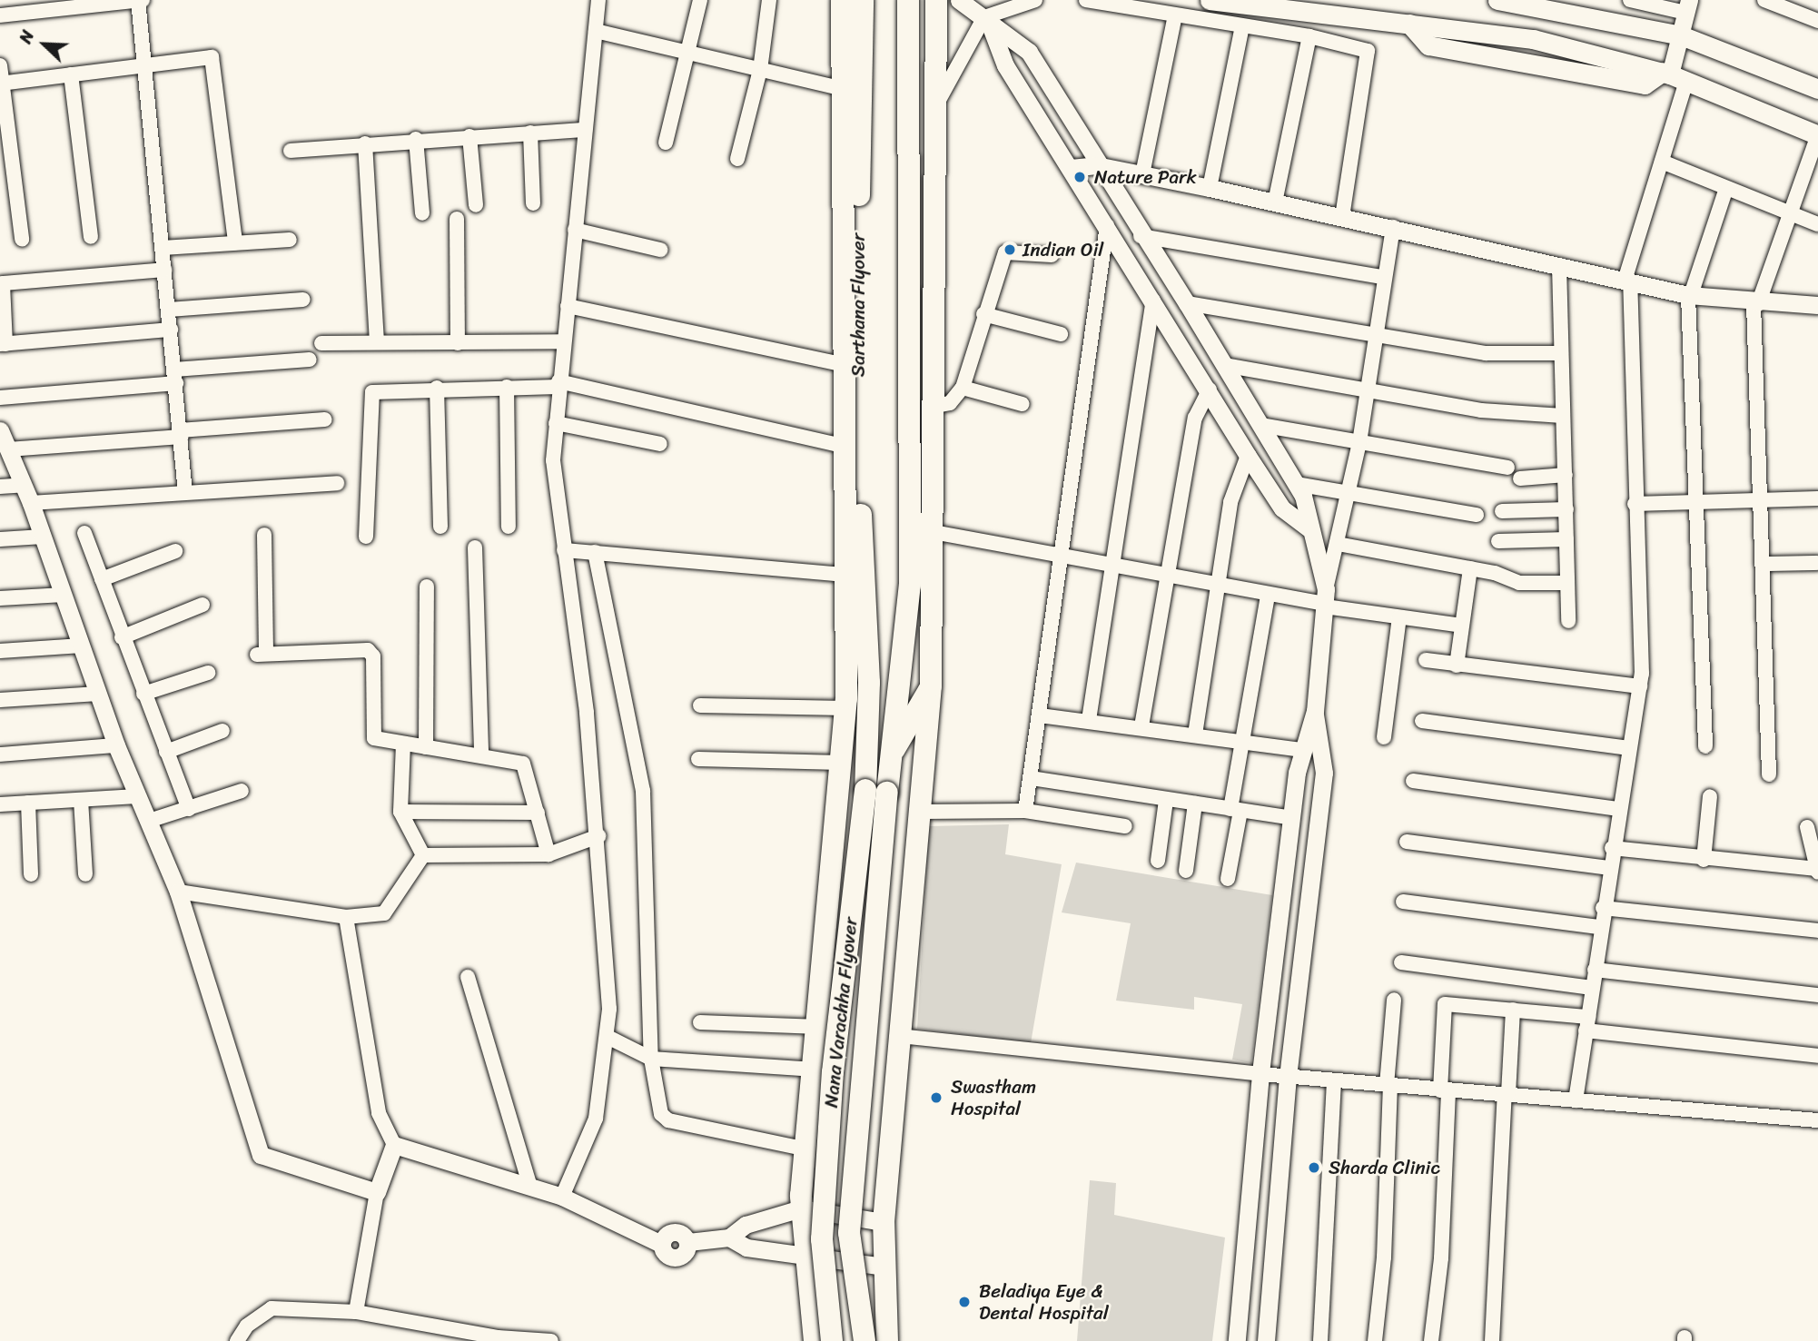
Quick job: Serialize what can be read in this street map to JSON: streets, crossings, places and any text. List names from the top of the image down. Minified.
{"streets":{"main road":["Sarthana Flyover","Nana Varachha Flyover"]},"crossings":[["Sarthana Flyover","Nana Varachha Flyover"]],"places":["Nature Park","Indian Oil","Swastham Hospital","Sharda Clinic","Beladiya Eye & Dental Hospital"],"north":"top left"}
